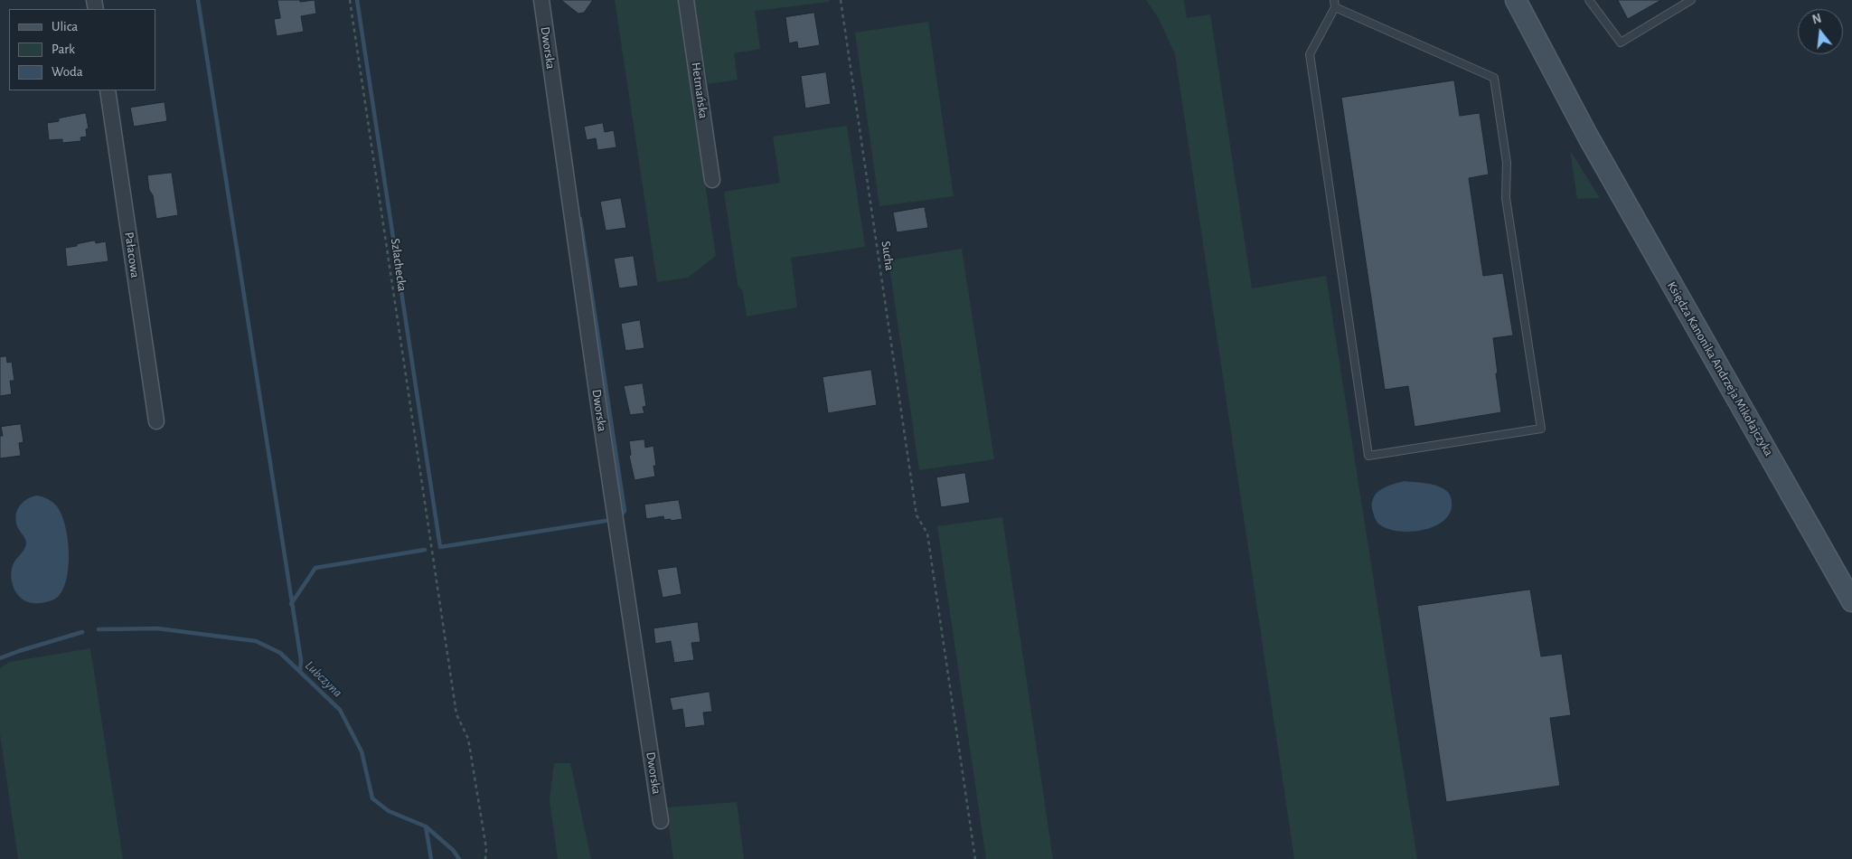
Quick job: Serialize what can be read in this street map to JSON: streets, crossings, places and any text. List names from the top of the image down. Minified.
{"streets":{"main road":["Księdza Kanonika Andrzeja Mikołajczyka"],"street":["Dworska","Hetmańska","Pałacowa"],"path":["Sucha","Szlachecka"]},"water":["Lubczyna"],"legend":["Ulica","Park","Woda"],"north":"top"}
